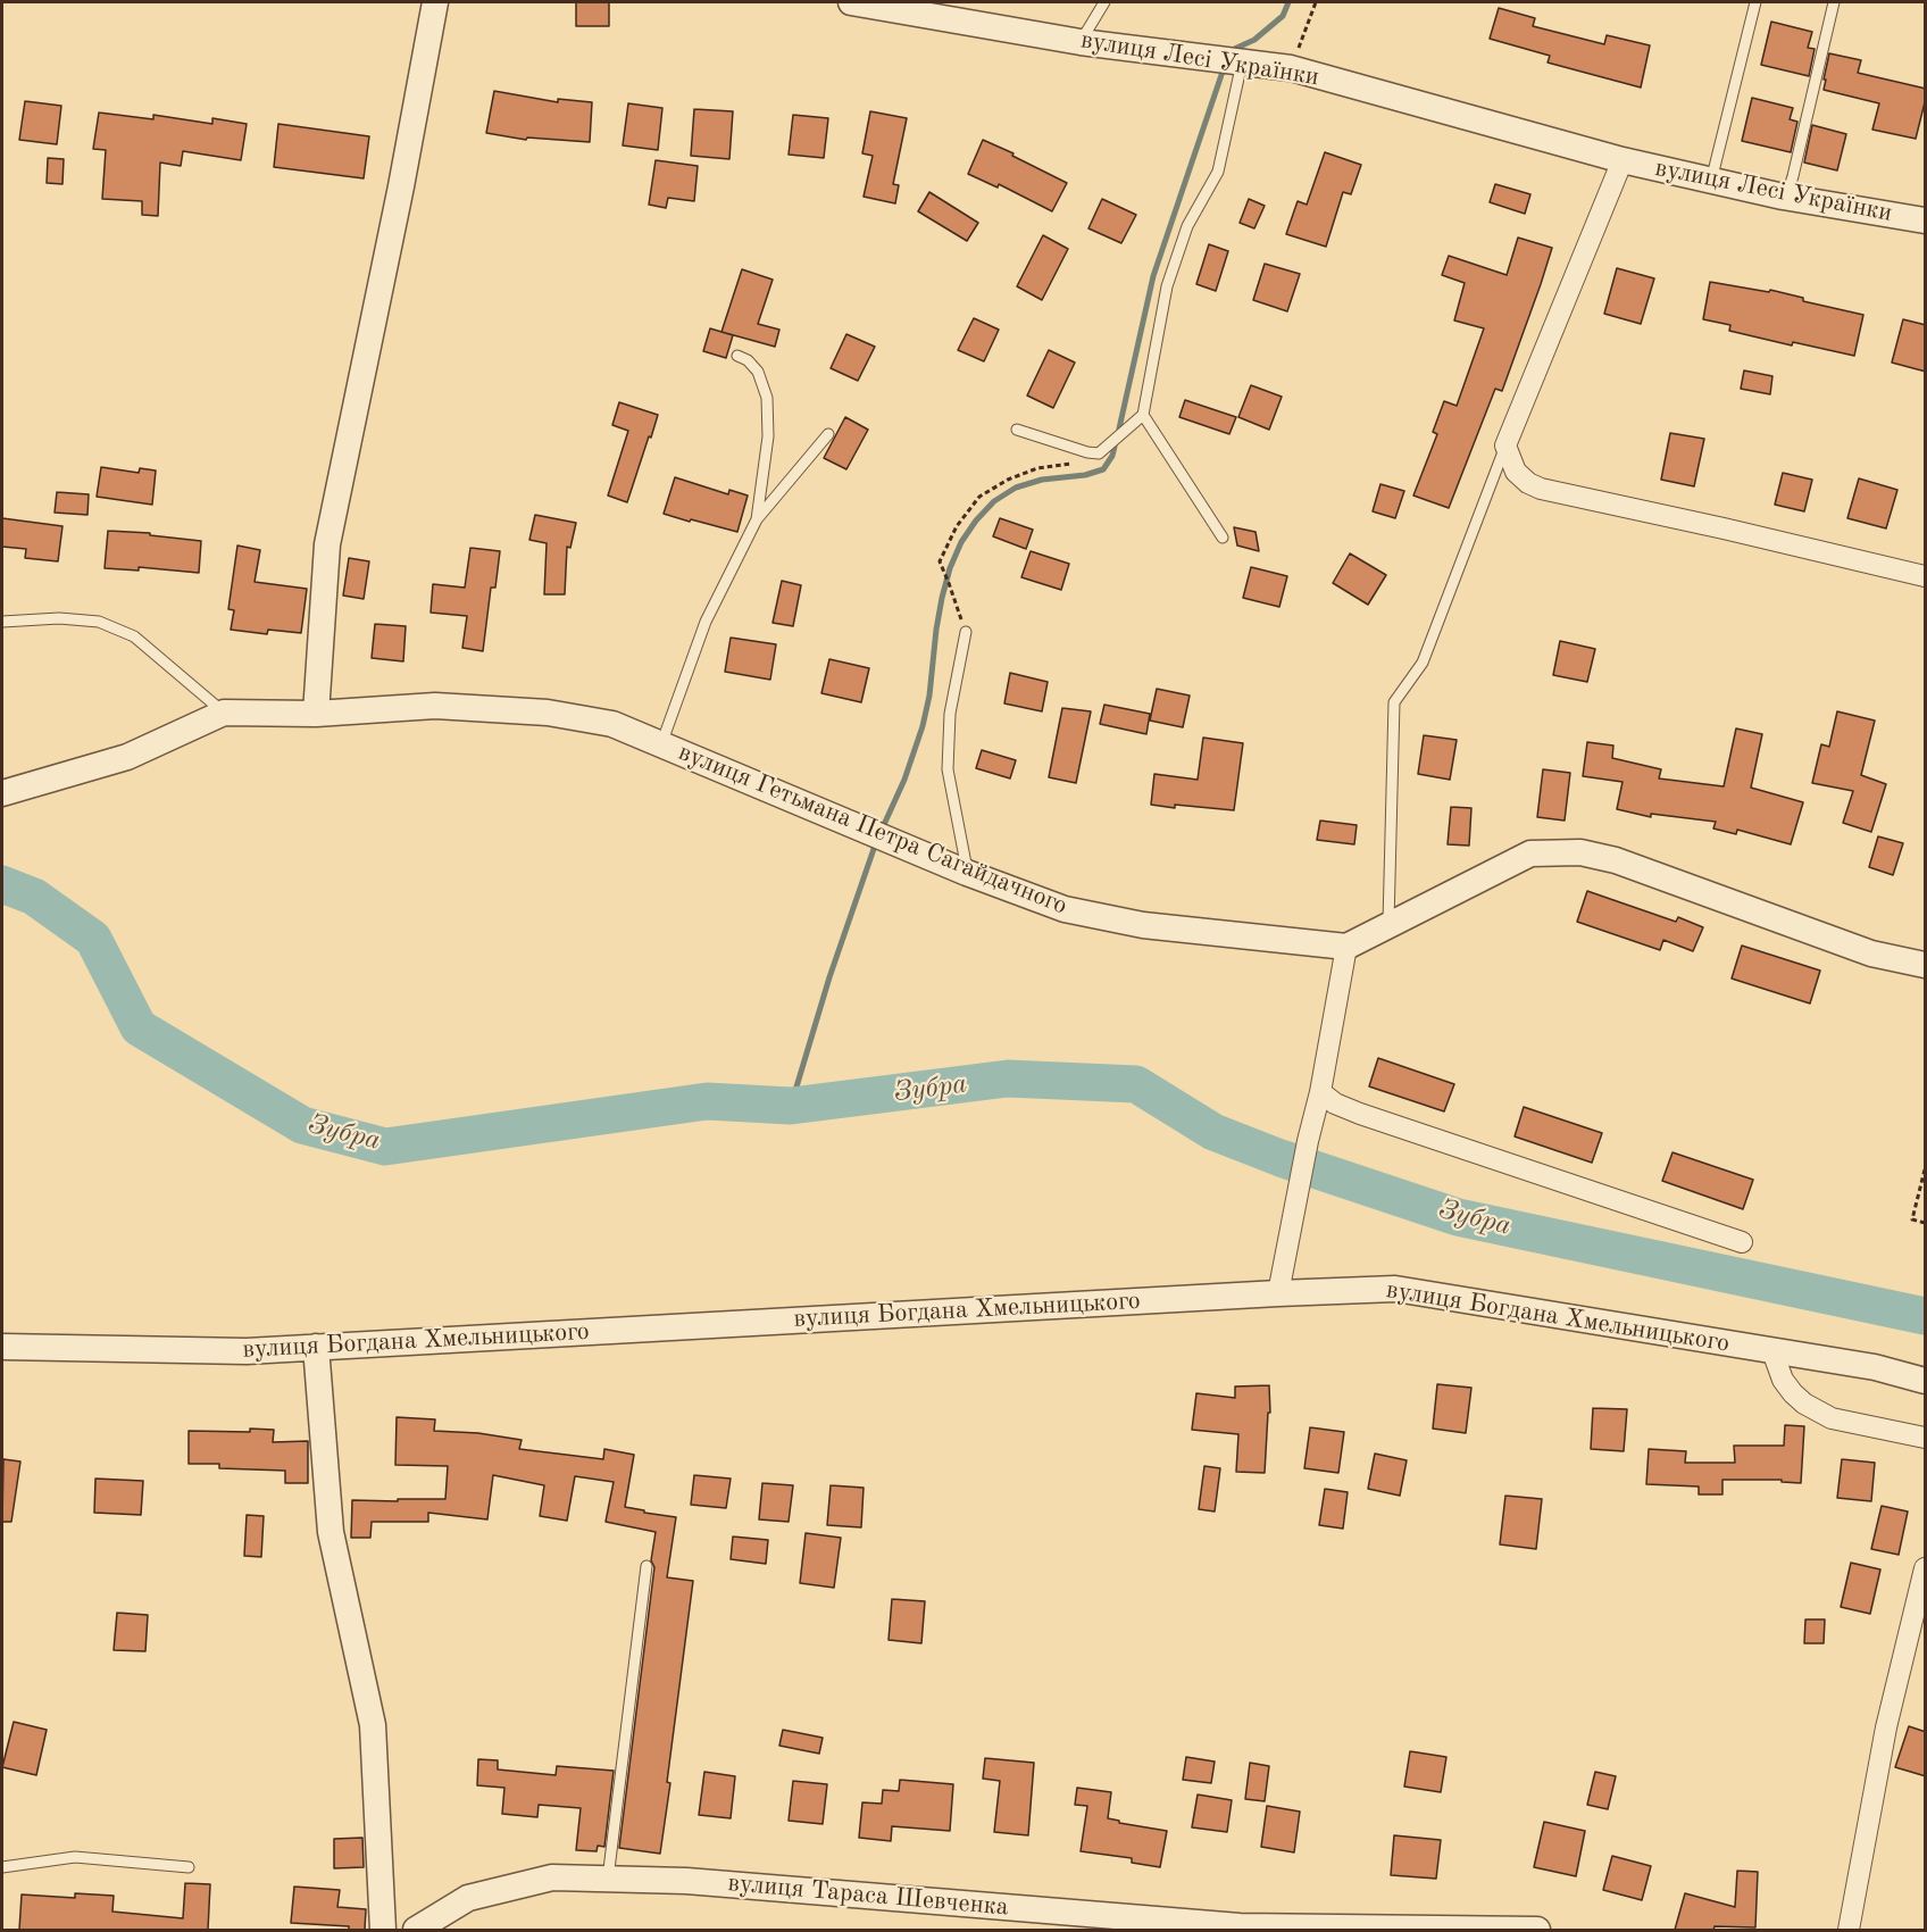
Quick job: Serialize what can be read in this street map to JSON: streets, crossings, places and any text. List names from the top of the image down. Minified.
{"streets":{"street":["вулиця Лесі Українки","вулиця Гетьмана Петра Сагайдачного","вулиця Богдана Хмельницького","вулиця Тараса Шевченка"]},"water":["Зубра"]}
